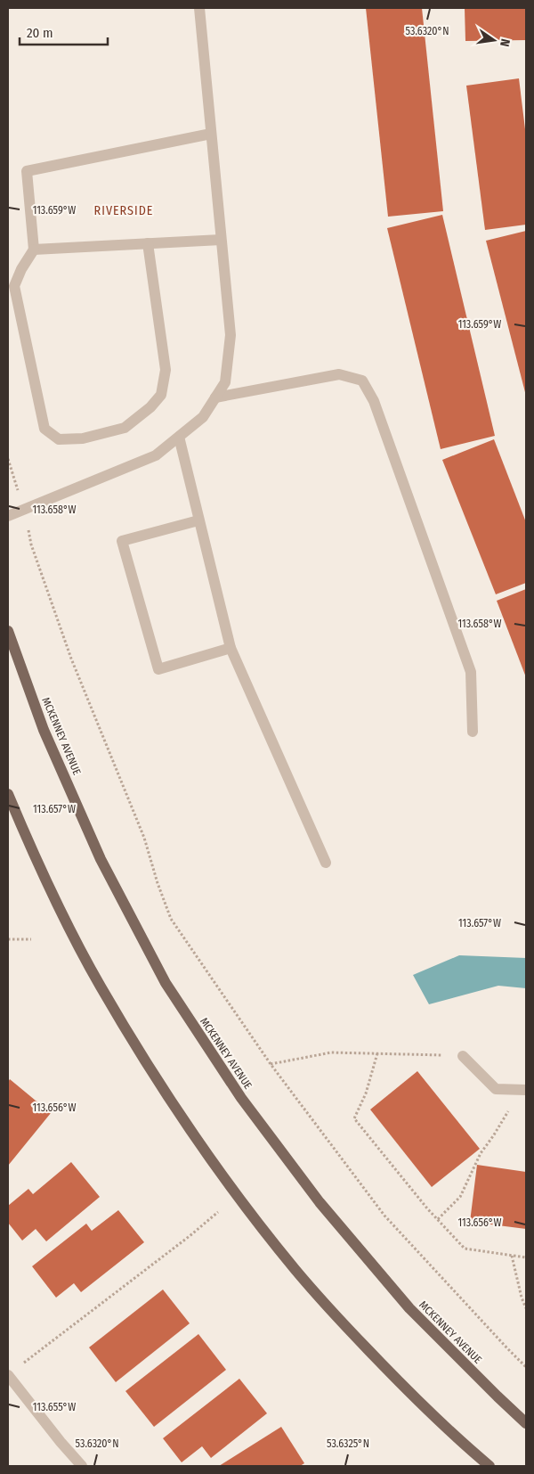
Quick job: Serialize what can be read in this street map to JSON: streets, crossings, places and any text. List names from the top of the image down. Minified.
{"streets":{"main road":["MCKENNEY AVENUE"]},"districts":["RIVERSIDE"],"scale_bar":"20 m","north":"right","coordinates":["53.6320°N","113.659°W","113.658°W","113.657°W","113.656°W","113.655°W","53.6325°N"]}
